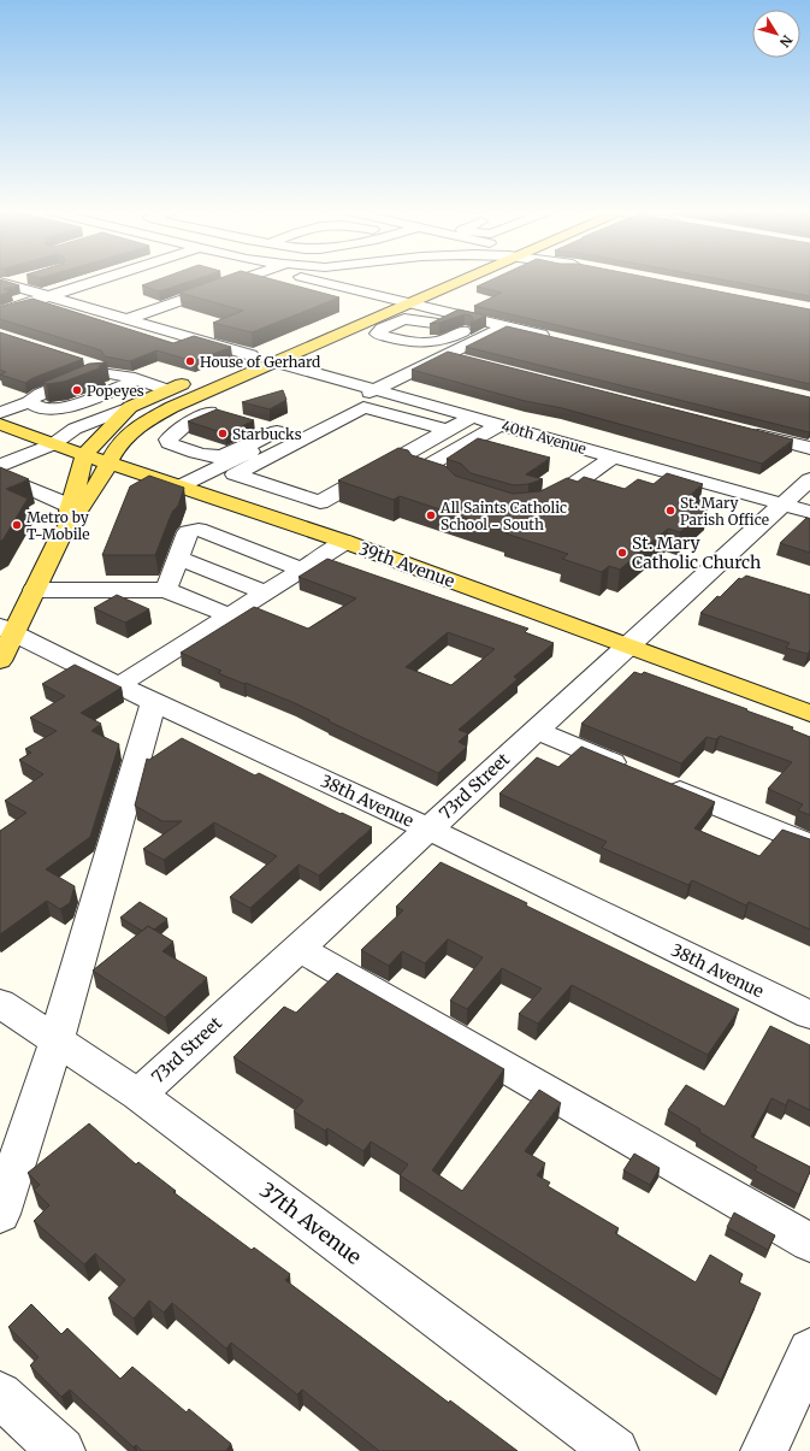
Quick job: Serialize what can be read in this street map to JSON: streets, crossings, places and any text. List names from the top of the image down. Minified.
{"streets":{"main road":["39th Avenue"],"street":["40th Avenue","73rd Street","38th Avenue","37th Avenue"]},"crossings":[["40th Avenue","73rd Street"],["39th Avenue","73rd Street"],["73rd Street","38th Avenue"],["73rd Street","37th Avenue"]],"places":["House of Gerhard","Popeyes","Starbucks","St. Mary Parish Office","All Saints Catholic School - South","Metro by T-Mobile","St. Mary Catholic Church"],"north":"bottom right"}
